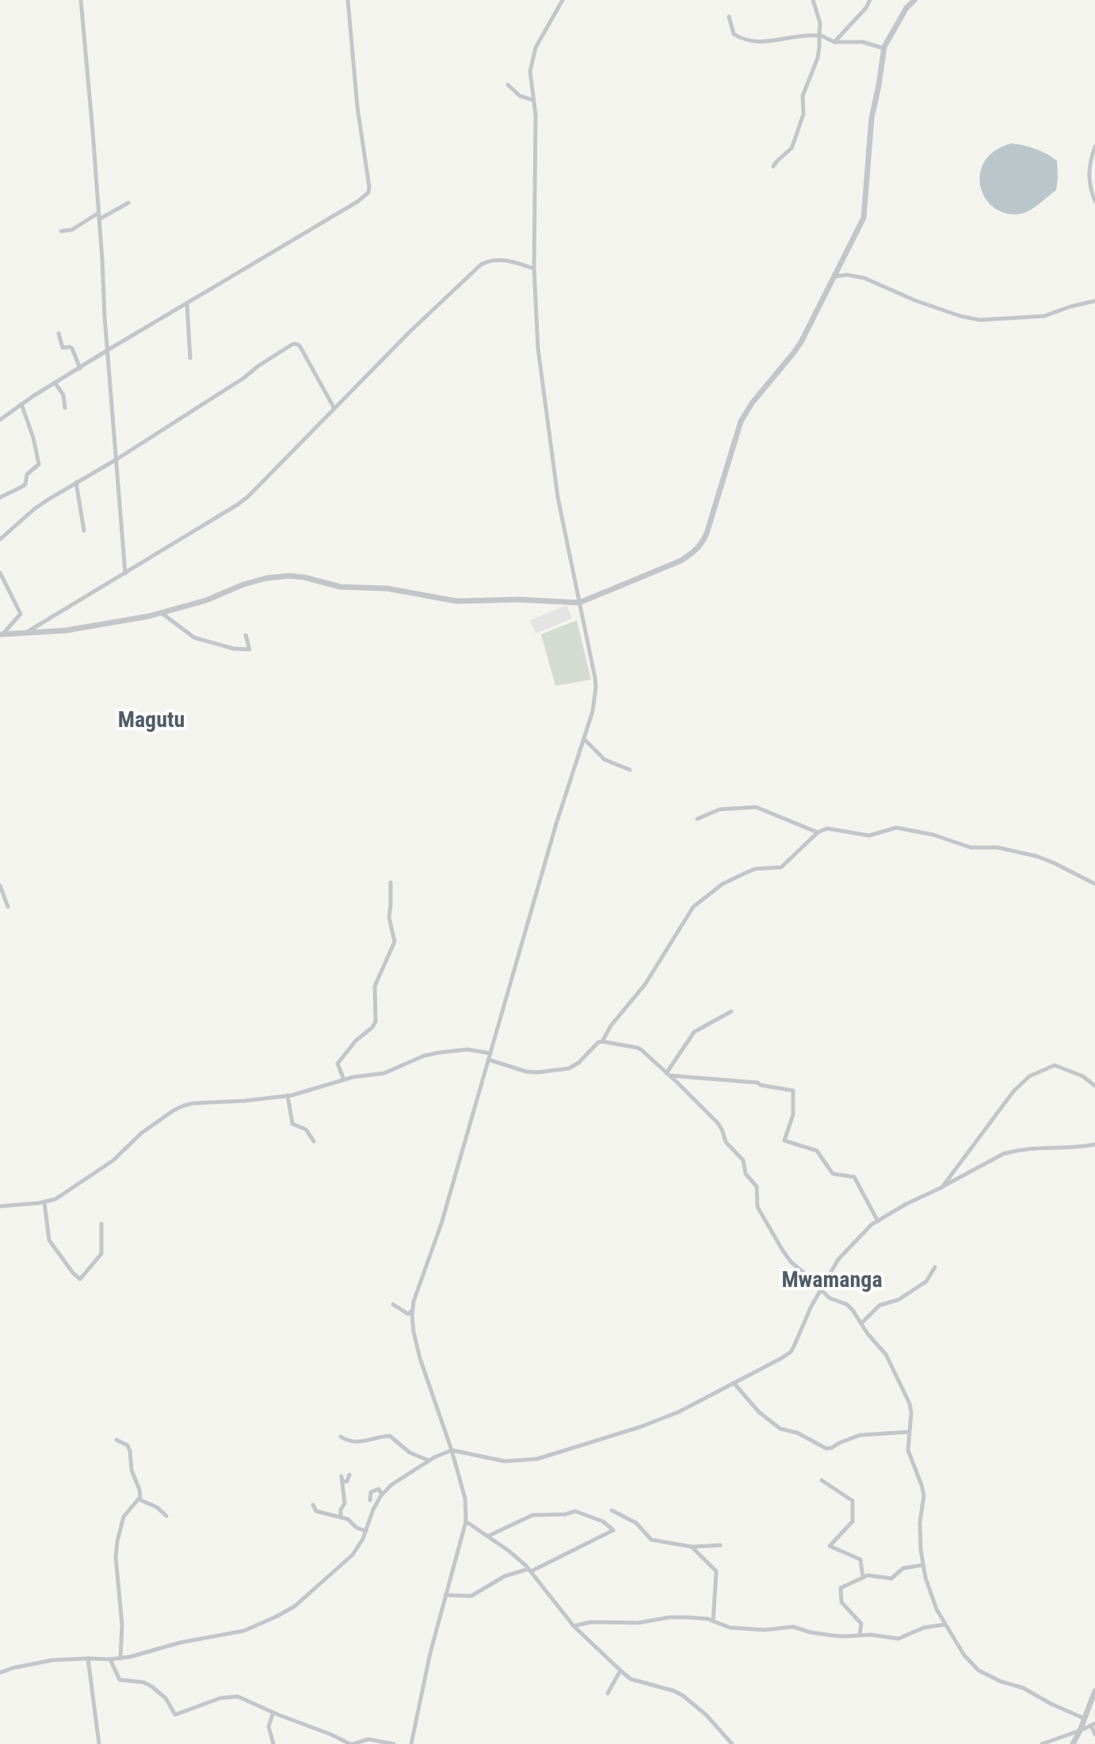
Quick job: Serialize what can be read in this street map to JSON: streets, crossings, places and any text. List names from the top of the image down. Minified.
{"districts":["Magutu","Mwamanga"]}
